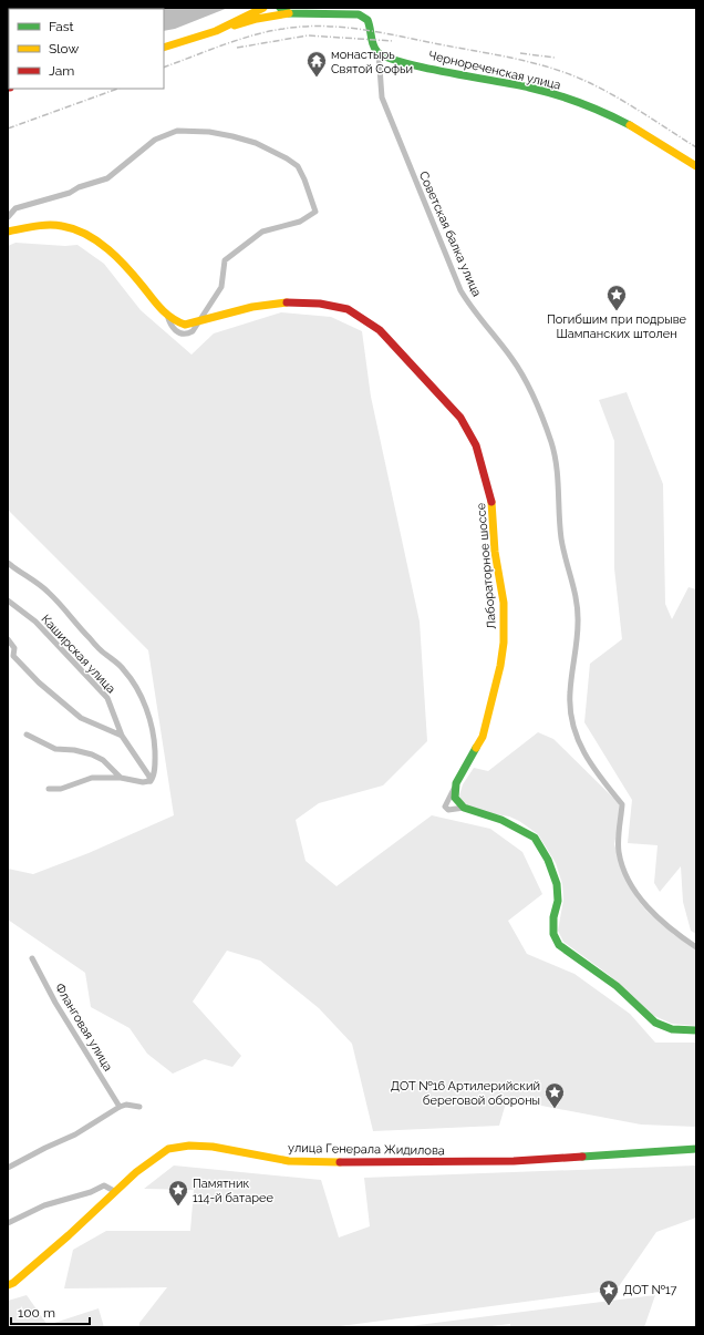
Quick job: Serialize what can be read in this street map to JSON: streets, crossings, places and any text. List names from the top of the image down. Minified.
{"streets":{"main road":["Чернореченская улица","Лабораторное шоссе","улица Генерала Жидилова"],"street":["Советская балка улица","Каширская улица","Фланговая улица"]},"crossings":[["Чернореченская улица","Советская балка улица"]],"places":{"temple":["монастырь Святой Софьи"],"place":["Погибшим при подрыве Шампанских штолен","ДОТ №16 Артилерийский береговой обороны","Памятник 114-й батарее","ДОТ №17"]},"legend":["Fast","Slow","Jam"],"scale_bar":"100 m"}
